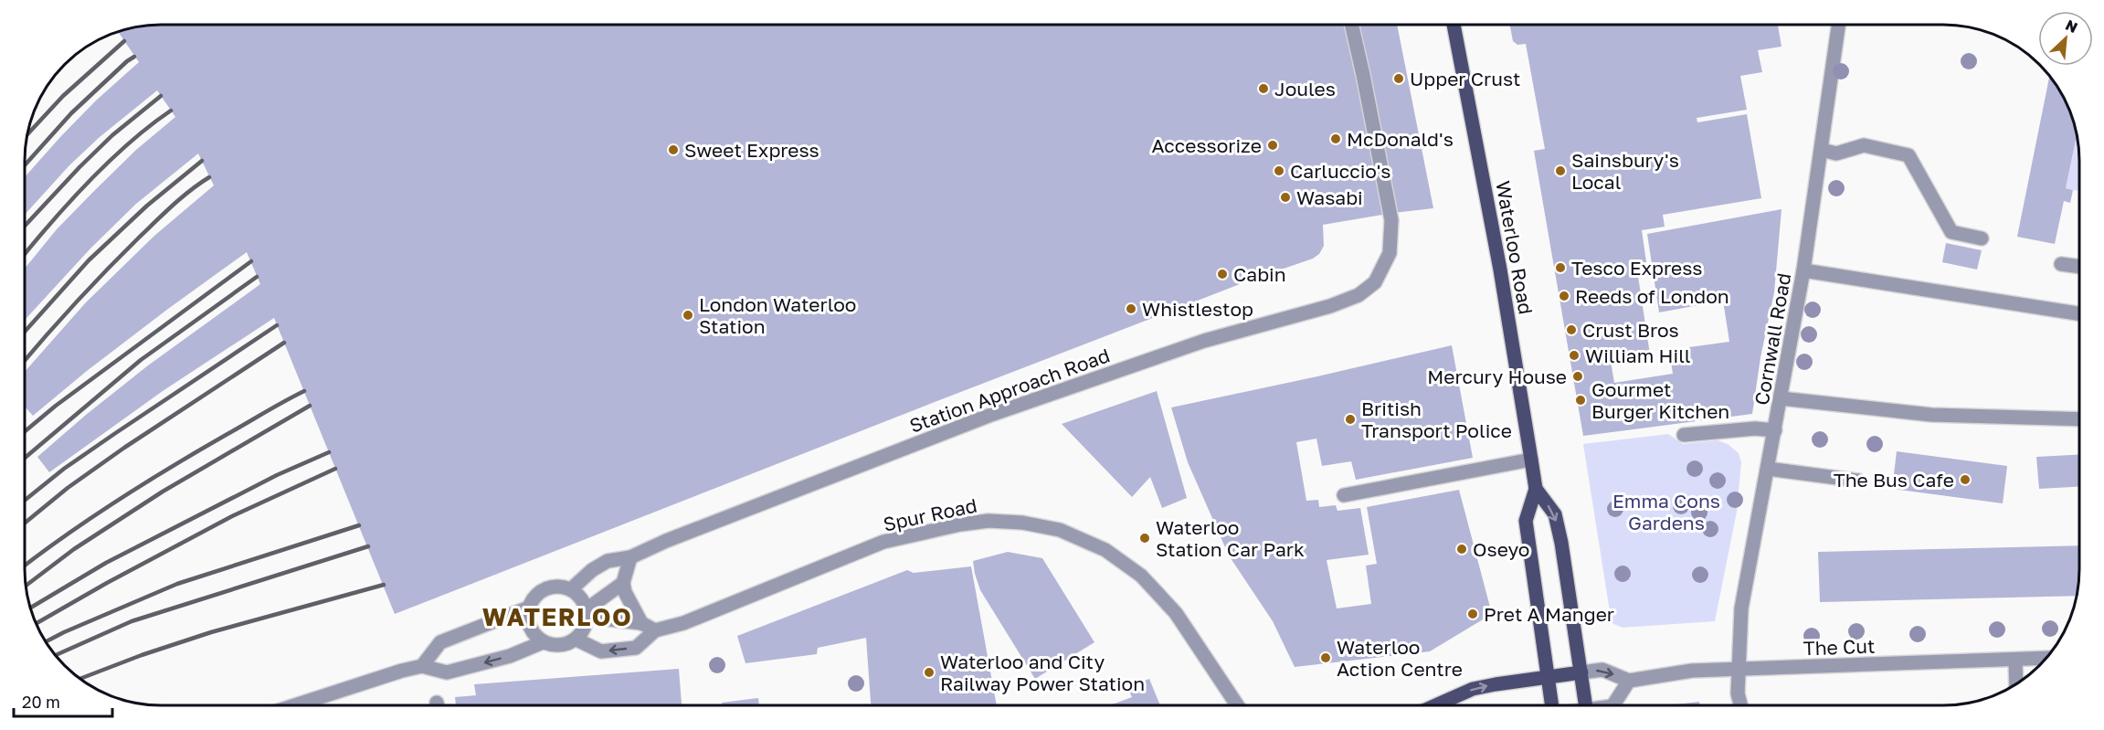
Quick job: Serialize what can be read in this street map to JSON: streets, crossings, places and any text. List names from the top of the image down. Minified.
{"streets":{"main road":["Waterloo Road","The Cut"],"street":["Cornwall Road","Station Approach Road","Spur Road"]},"crossings":[["Waterloo Road","The Cut"],["Cornwall Road","The Cut"],["Station Approach Road","Spur Road"]],"districts":["WATERLOO"],"parks":["Emma Cons Gardens"],"places":["Upper Crust","Joules","McDonald's","Accessorize","Sweet Express","Carluccio's","Sainsbury's Local","Wasabi","Tesco Express","Cabin","Reeds of London","Whistlestop","London Waterloo Station","Crust Bros","William Hill","Mercury House","Gourmet Burger Kitchen","British Transport Police","The Bus Cafe","Waterloo Station Car Park","Oseyo","Pret A Manger","Waterloo Action Centre","Waterloo and City Railway Power Station"],"scale_bar":"20 m","north":"top right"}
